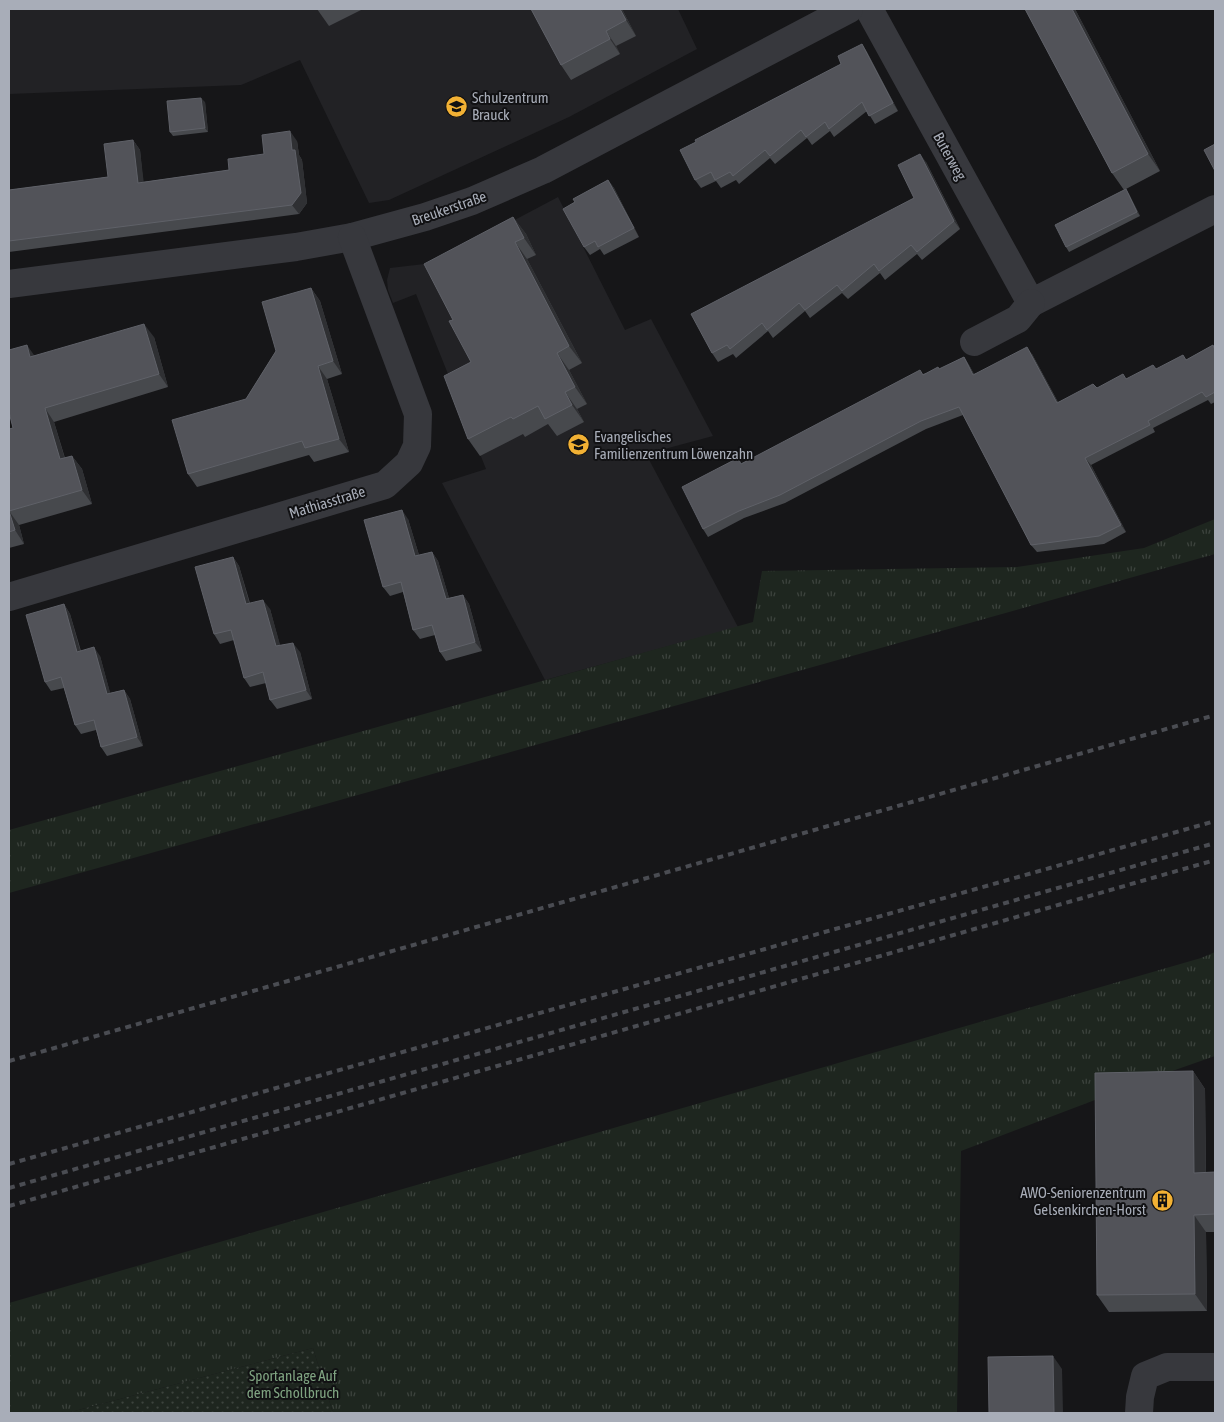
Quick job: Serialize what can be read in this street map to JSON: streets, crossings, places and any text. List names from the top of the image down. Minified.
{"streets":{"street":["Buterweg","Breukerstraße","Mathiasstraße"]},"crossings":[["Breukerstraße","Mathiasstraße"]],"parks":["Sportanlage Auf dem Schollbruch"],"places":{"school or university":["Schulzentrum Brauck","Evangelisches Familienzentrum Löwenzahn"],"building":["AWO-Seniorenzentrum Gelsenkirchen-Horst"]}}
